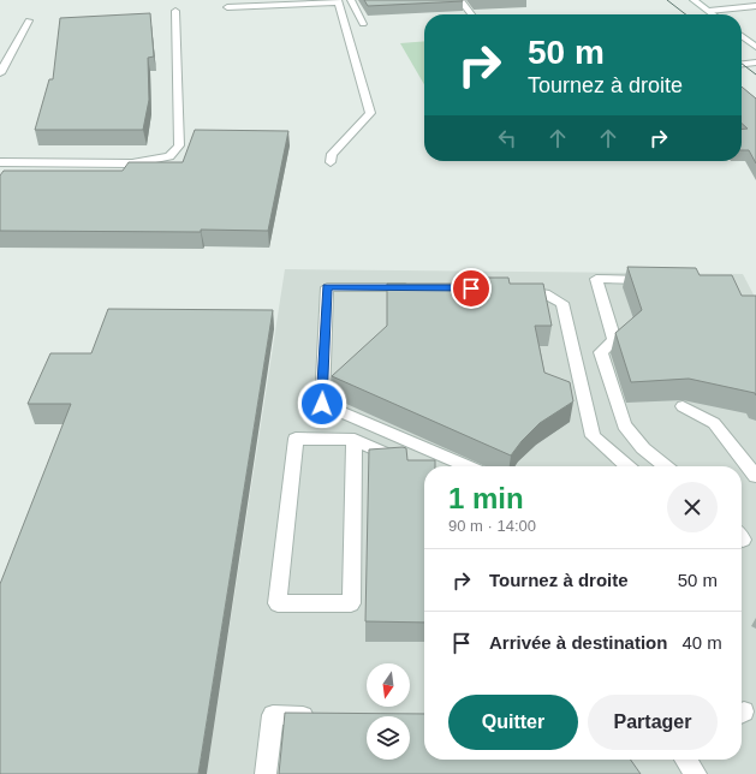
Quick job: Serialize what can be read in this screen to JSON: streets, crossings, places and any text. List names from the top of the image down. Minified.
{"north":"bottom","page":{"turn":["50 m","Tournez à droite"],"heading":["1 min","90 m · 14:00"],"list":[{"name":"Tournez à droite","value":"50 m"},{"name":"Arrivée à destination","value":"40 m"}],"buttons":["Quitter","Partager"]}}
